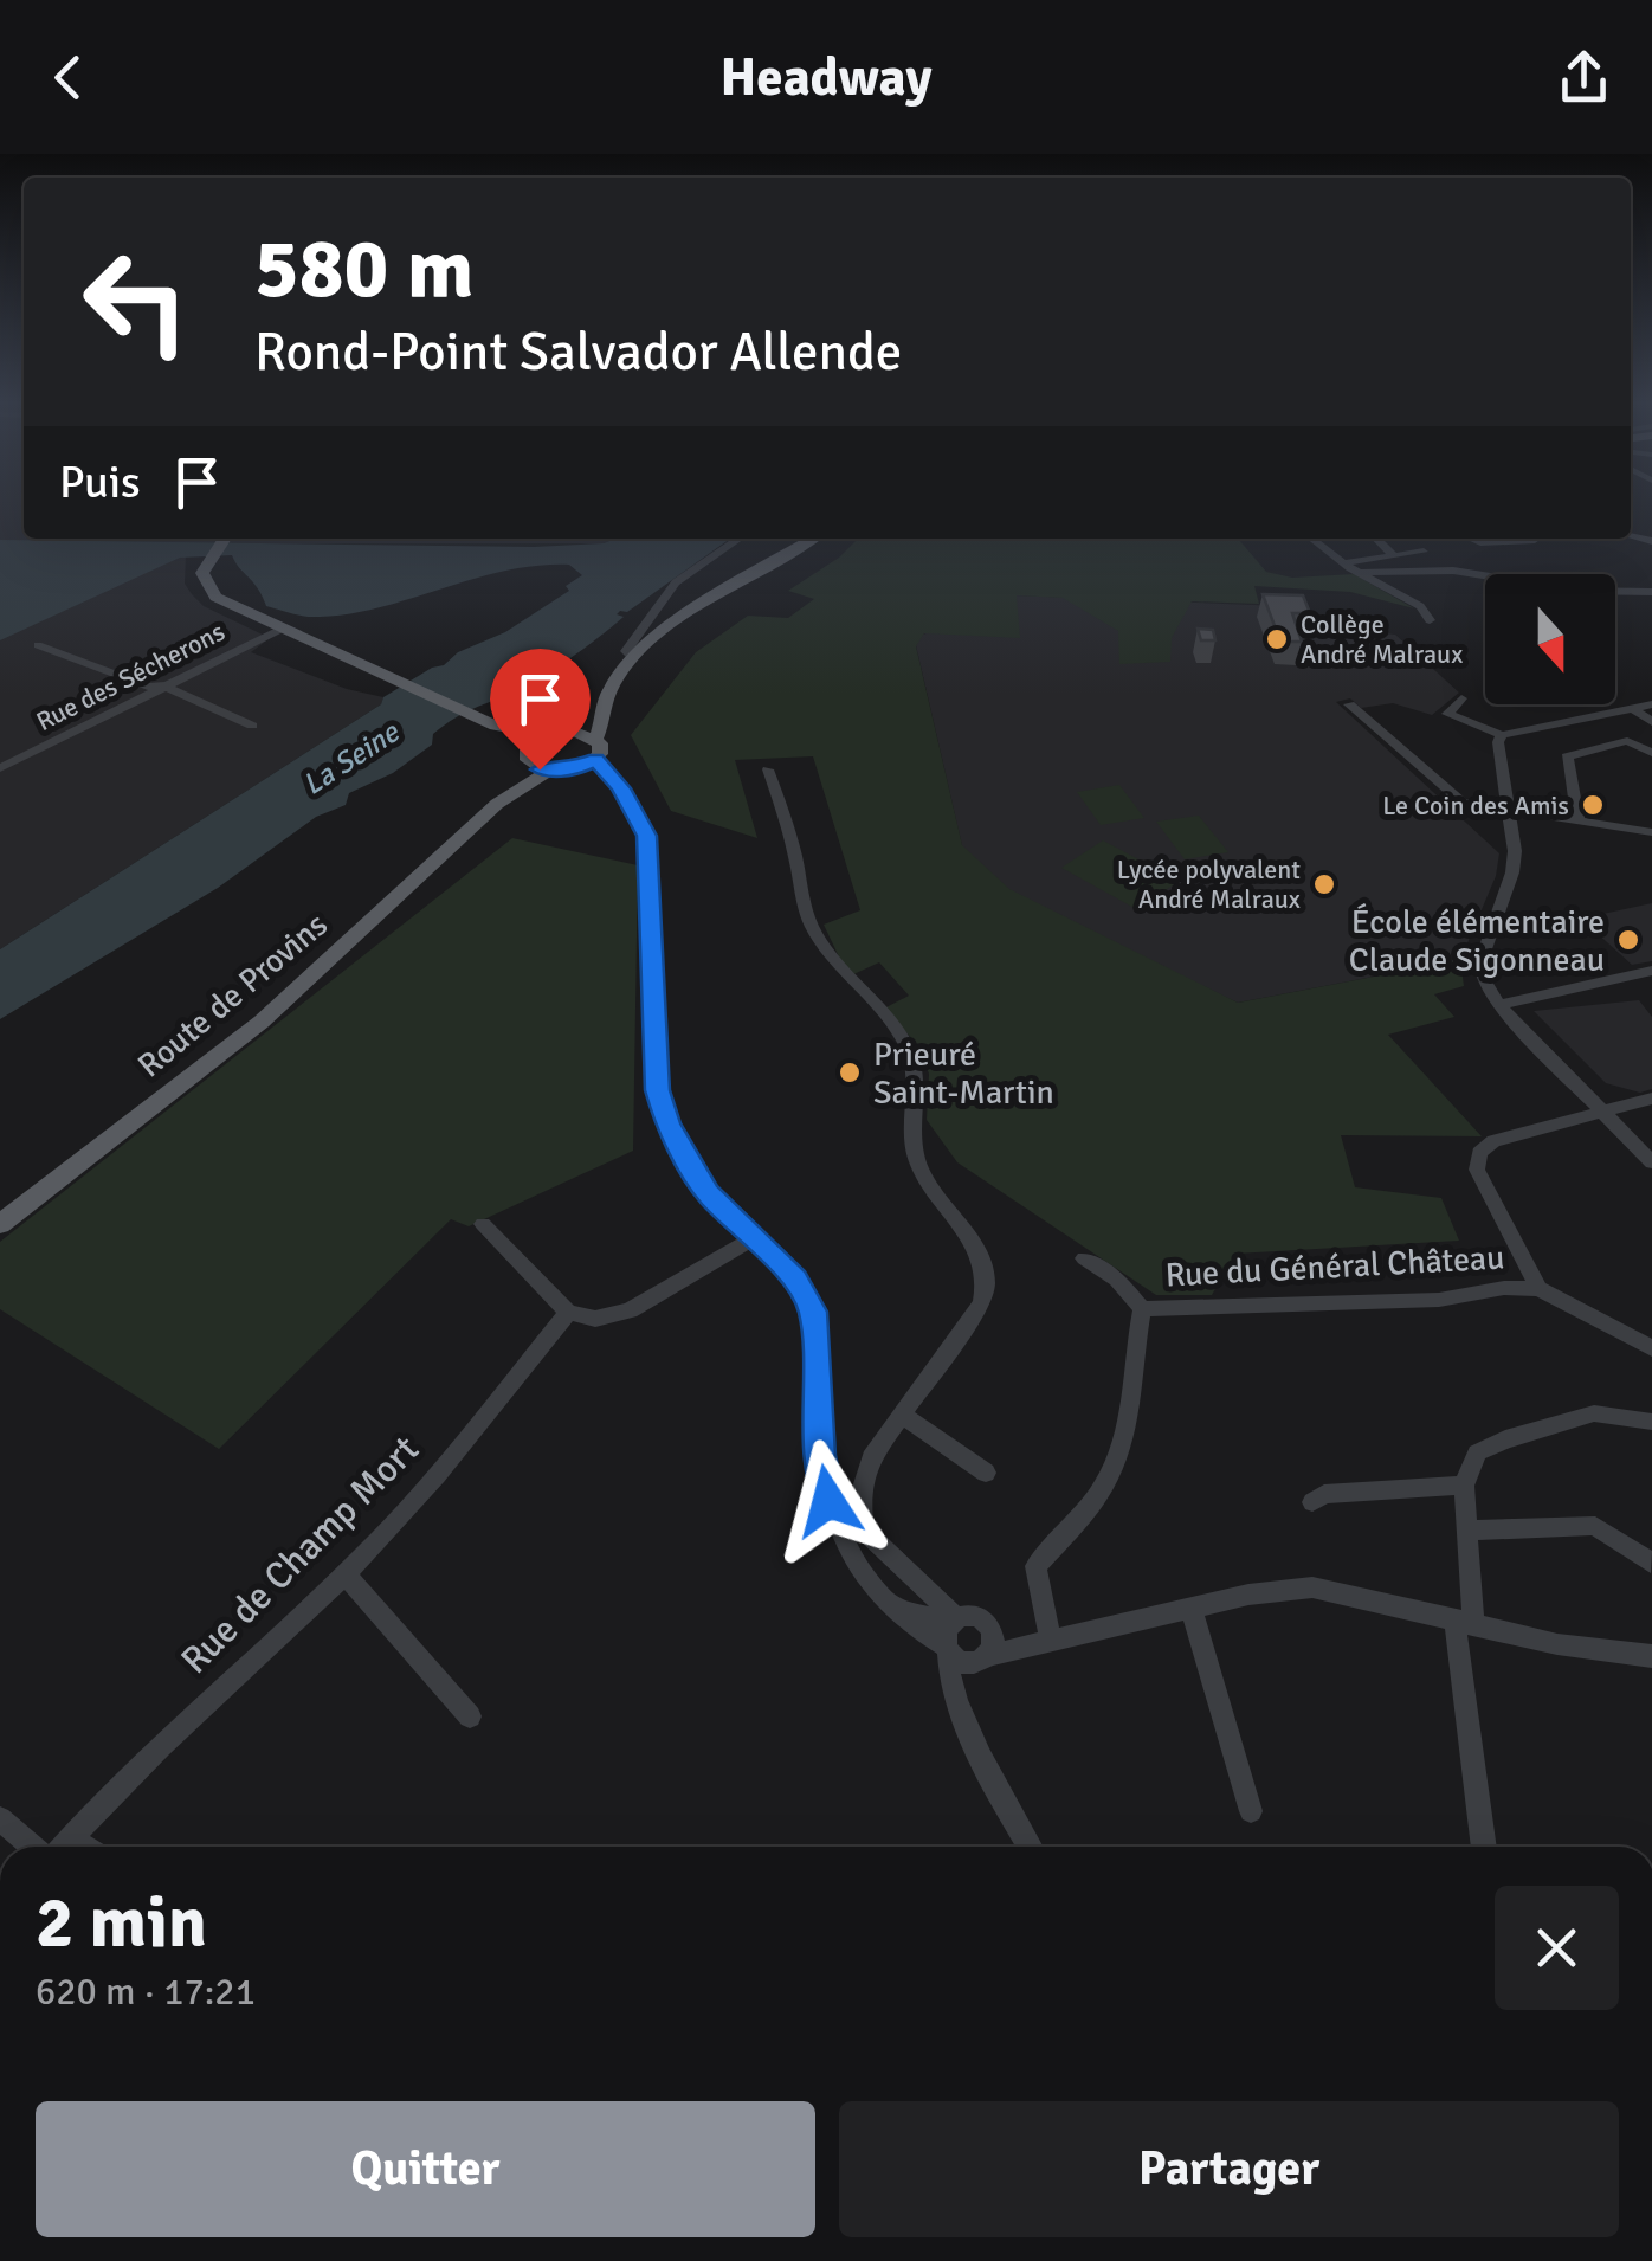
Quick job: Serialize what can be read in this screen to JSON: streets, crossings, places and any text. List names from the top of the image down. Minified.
{"streets":{"main road":["Route de Provins"],"street":["Rue des Sécherons","Rue du Général Château","Rue de Champ Mort"]},"water":["La Seine"],"places":["Collège André Malraux","Le Coin des Amis","Lycée polyvalent André Malraux","École élémentaire Claude Sigonneau","Prieuré Saint-Martin"],"north":"bottom","page":{"header":"Headway","turn":["580 m","Rond-Point Salvador Allende"],"then":"Puis","heading":["2 min","620 m · 17:21"],"buttons":["Quitter","Partager"]}}
